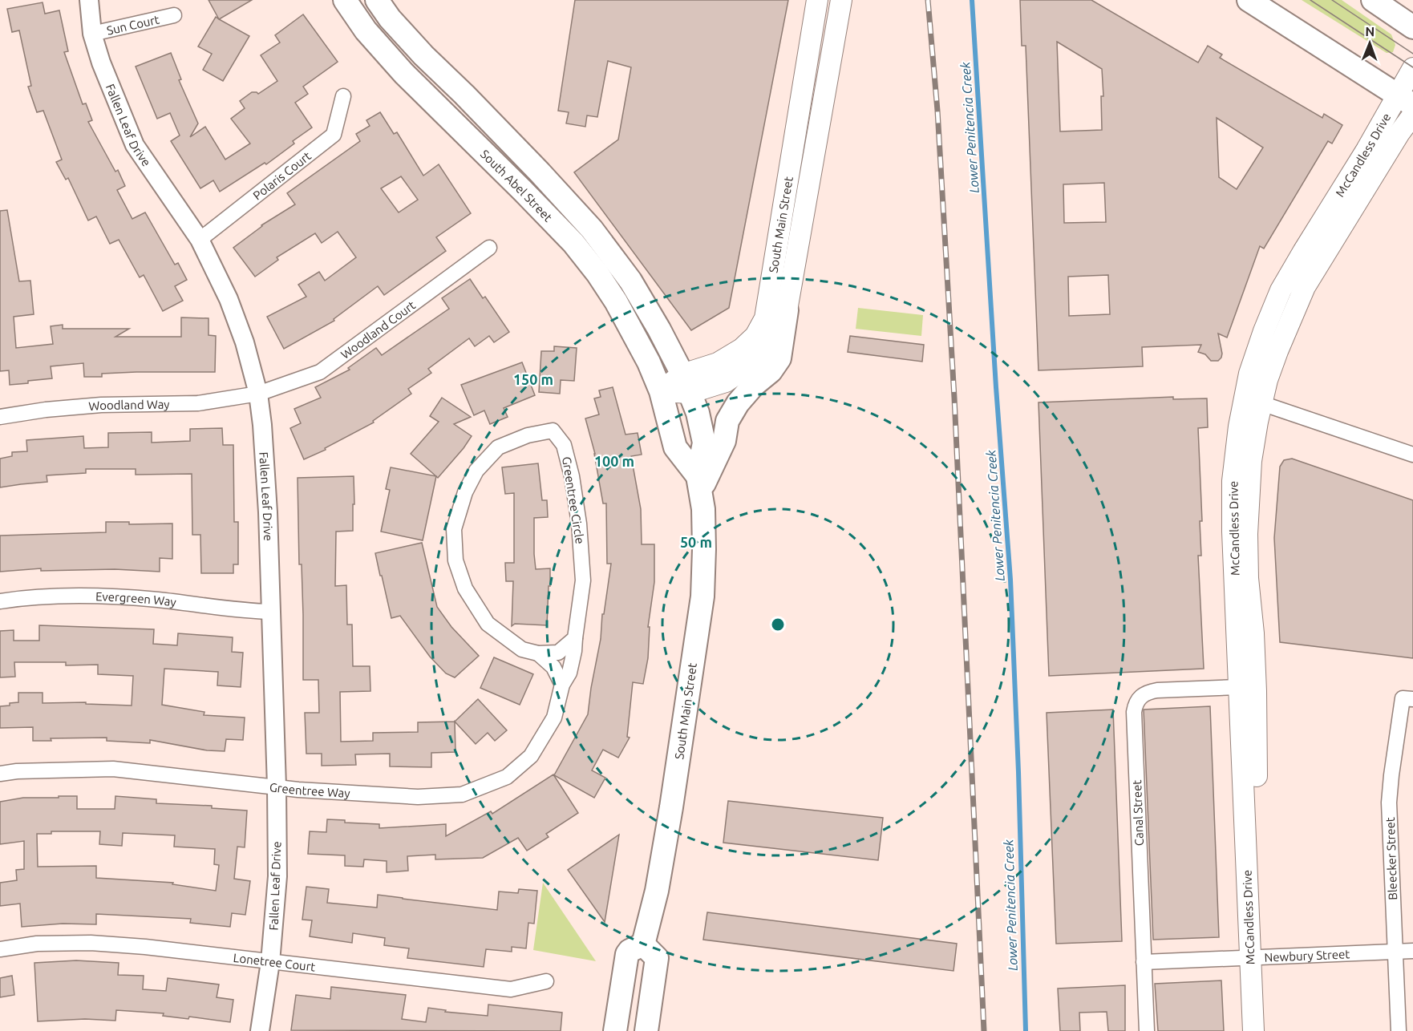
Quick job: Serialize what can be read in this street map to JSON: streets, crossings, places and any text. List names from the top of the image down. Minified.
{"streets":{"main road":["McCandless Drive","South Abel Street","South Main Street"],"street":["Sun Court","Fallen Leaf Drive","Polaris Court","Woodland Court","Woodland Way","Greentree Circle","Evergreen Way","Greentree Way","Canal Street","Bleecker Street","Newbury Street","Lonetree Court"]},"crossings":[["Sun Court","Fallen Leaf Drive"],["Fallen Leaf Drive","Polaris Court"],["Fallen Leaf Drive","Woodland Court"],["Fallen Leaf Drive","Woodland Way"],["Fallen Leaf Drive","Evergreen Way"],["Fallen Leaf Drive","Greentree Way"],["Fallen Leaf Drive","Lonetree Court"],["McCandless Drive","Canal Street"],["McCandless Drive","Newbury Street"],["South Abel Street","South Main Street"],["Woodland Court","Woodland Way"],["Greentree Circle","Greentree Way"],["Canal Street","Newbury Street"],["Bleecker Street","Newbury Street"]],"water":["Lower Penitencia Creek"],"north":"top","rings":["150 m","100 m","50 m"]}
